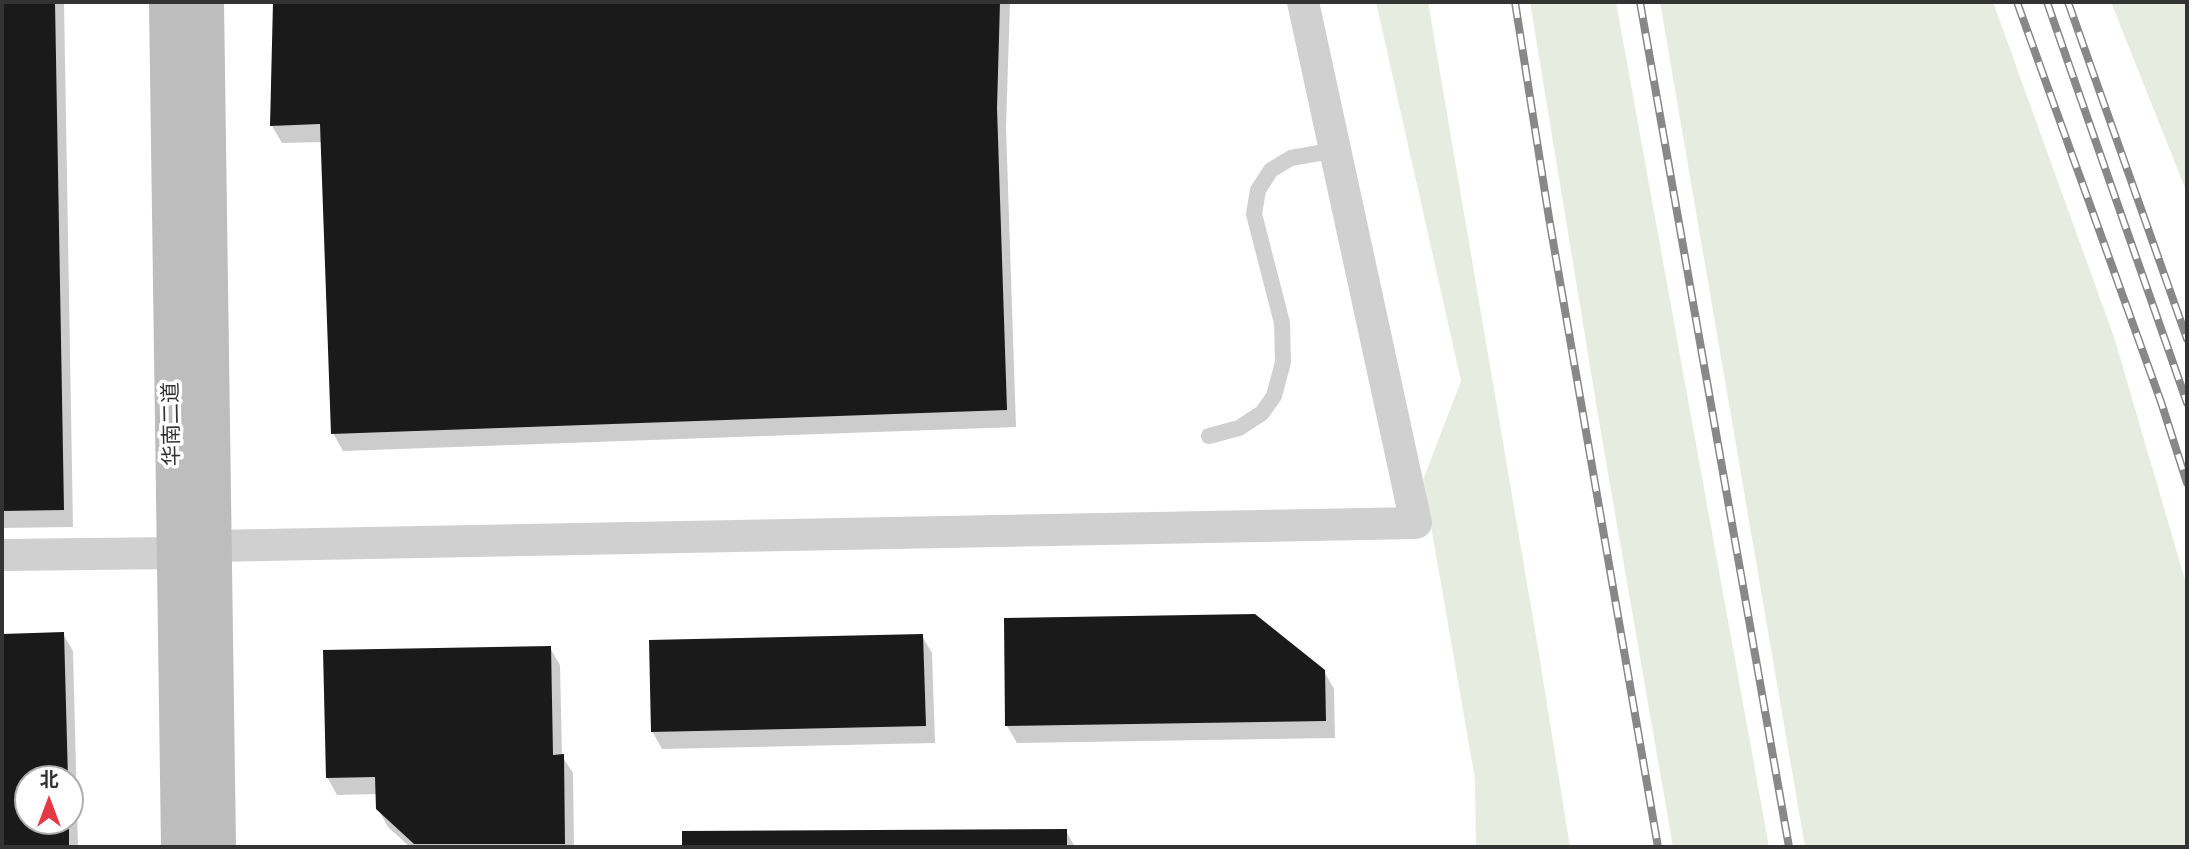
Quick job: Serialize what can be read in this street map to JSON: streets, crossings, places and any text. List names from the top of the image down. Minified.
{"streets":{"street":["华南二道"]},"north":"top"}
